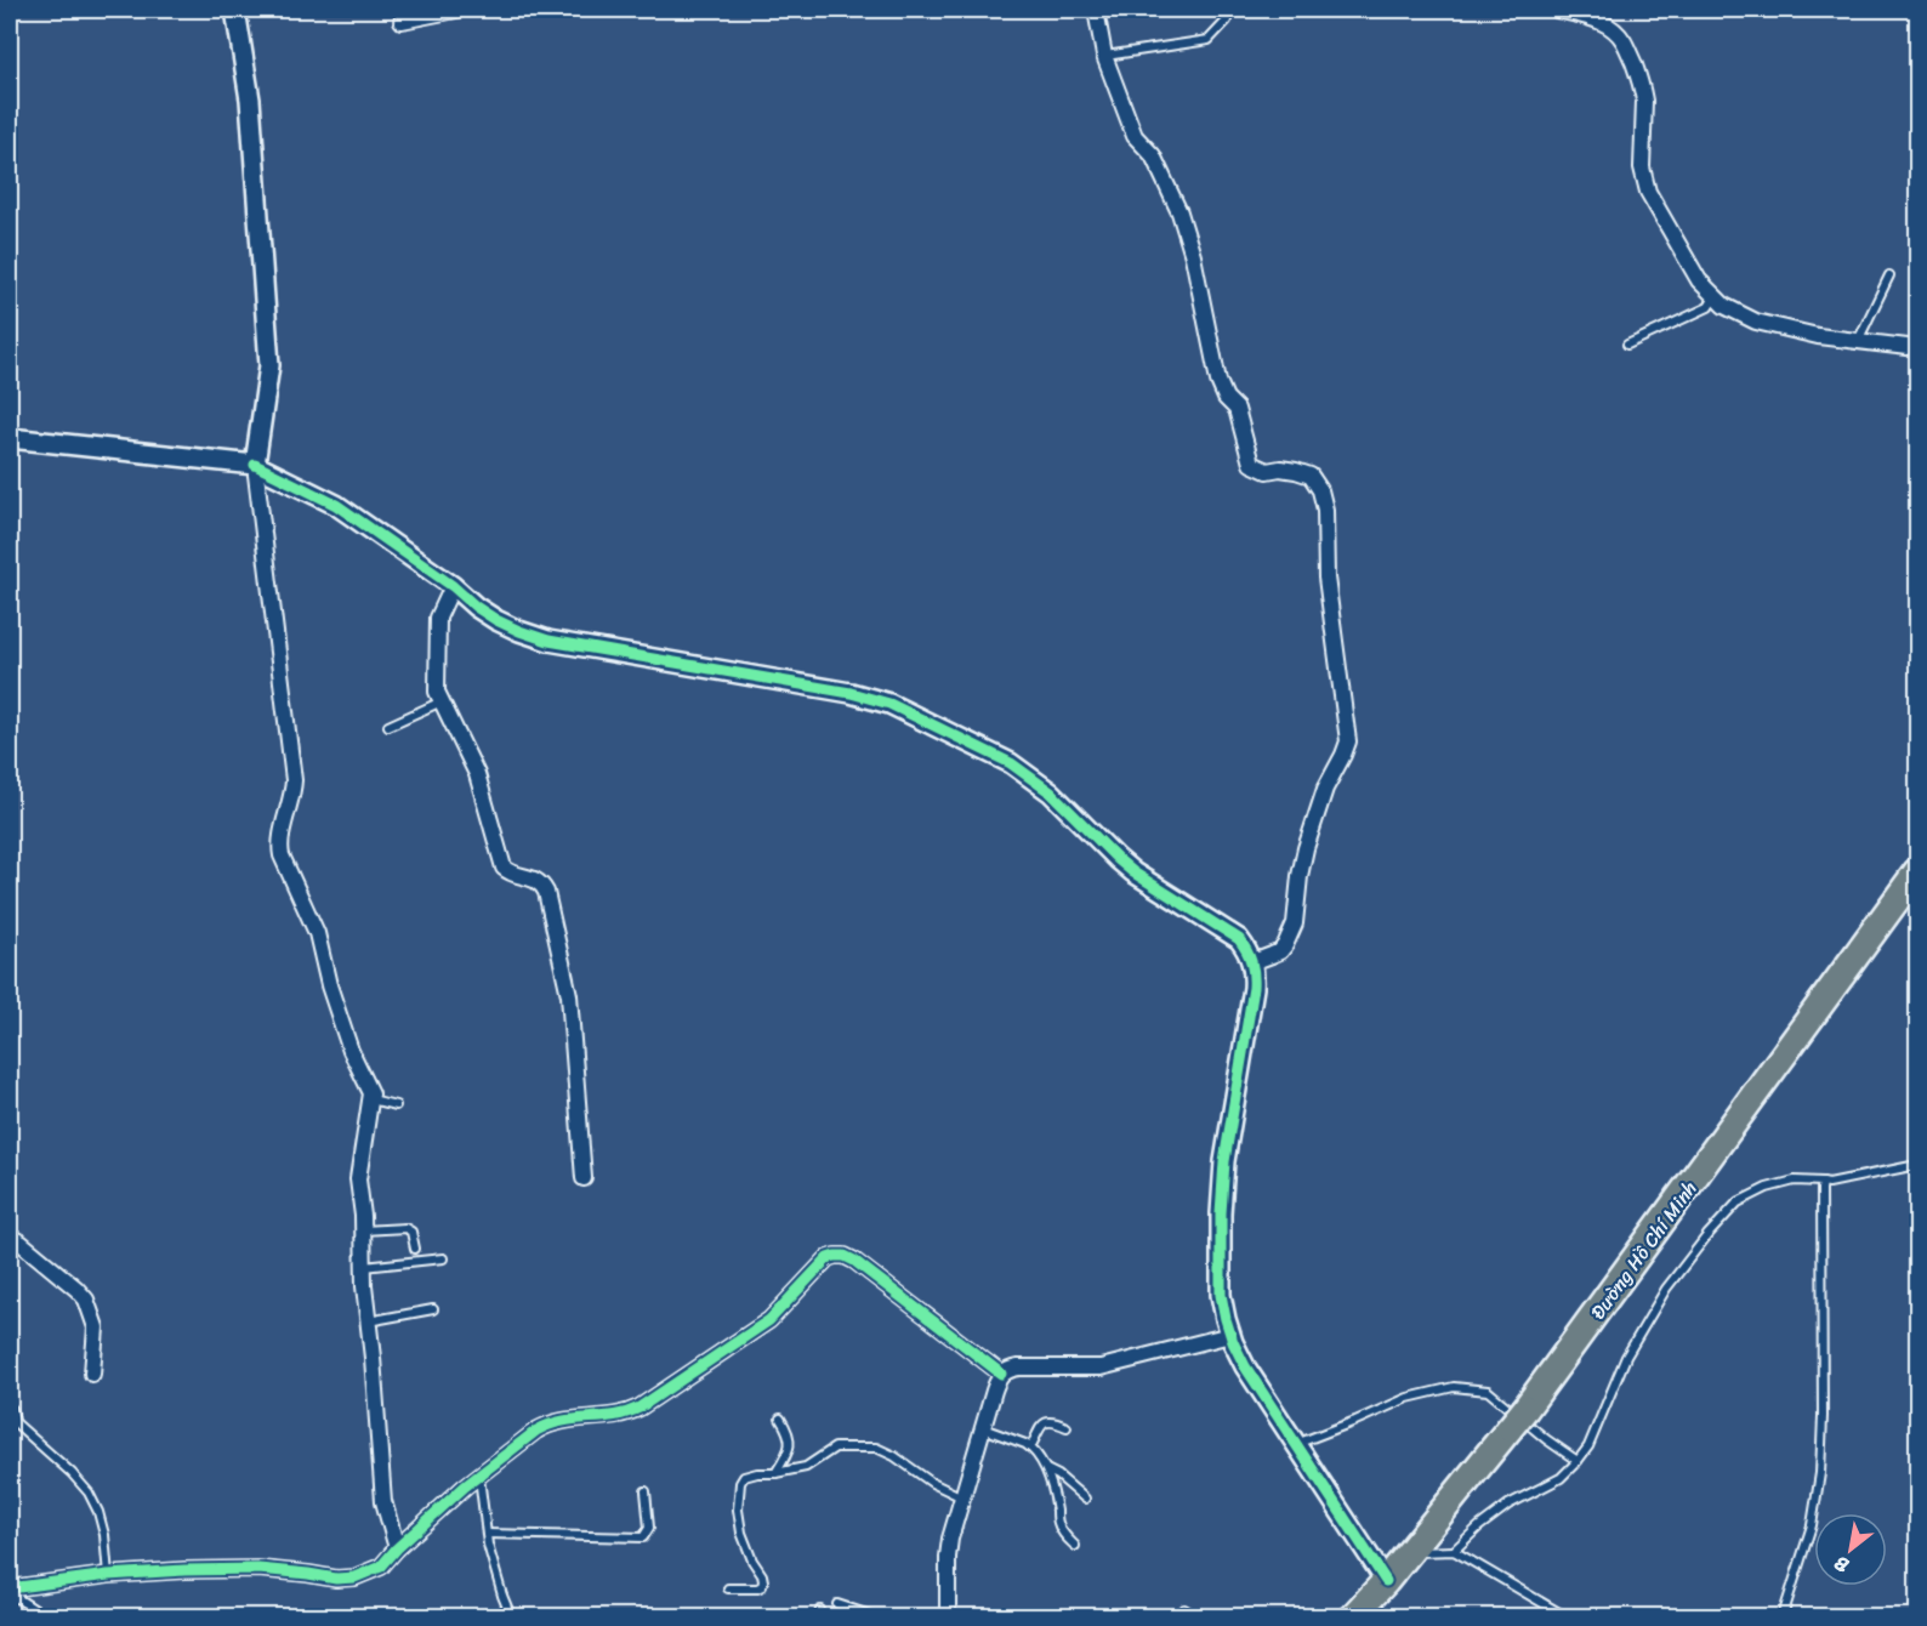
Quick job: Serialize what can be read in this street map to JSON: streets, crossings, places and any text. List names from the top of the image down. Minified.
{"streets":{"highway":["Đường Hồ Chí Minh"]},"north":"bottom left"}
